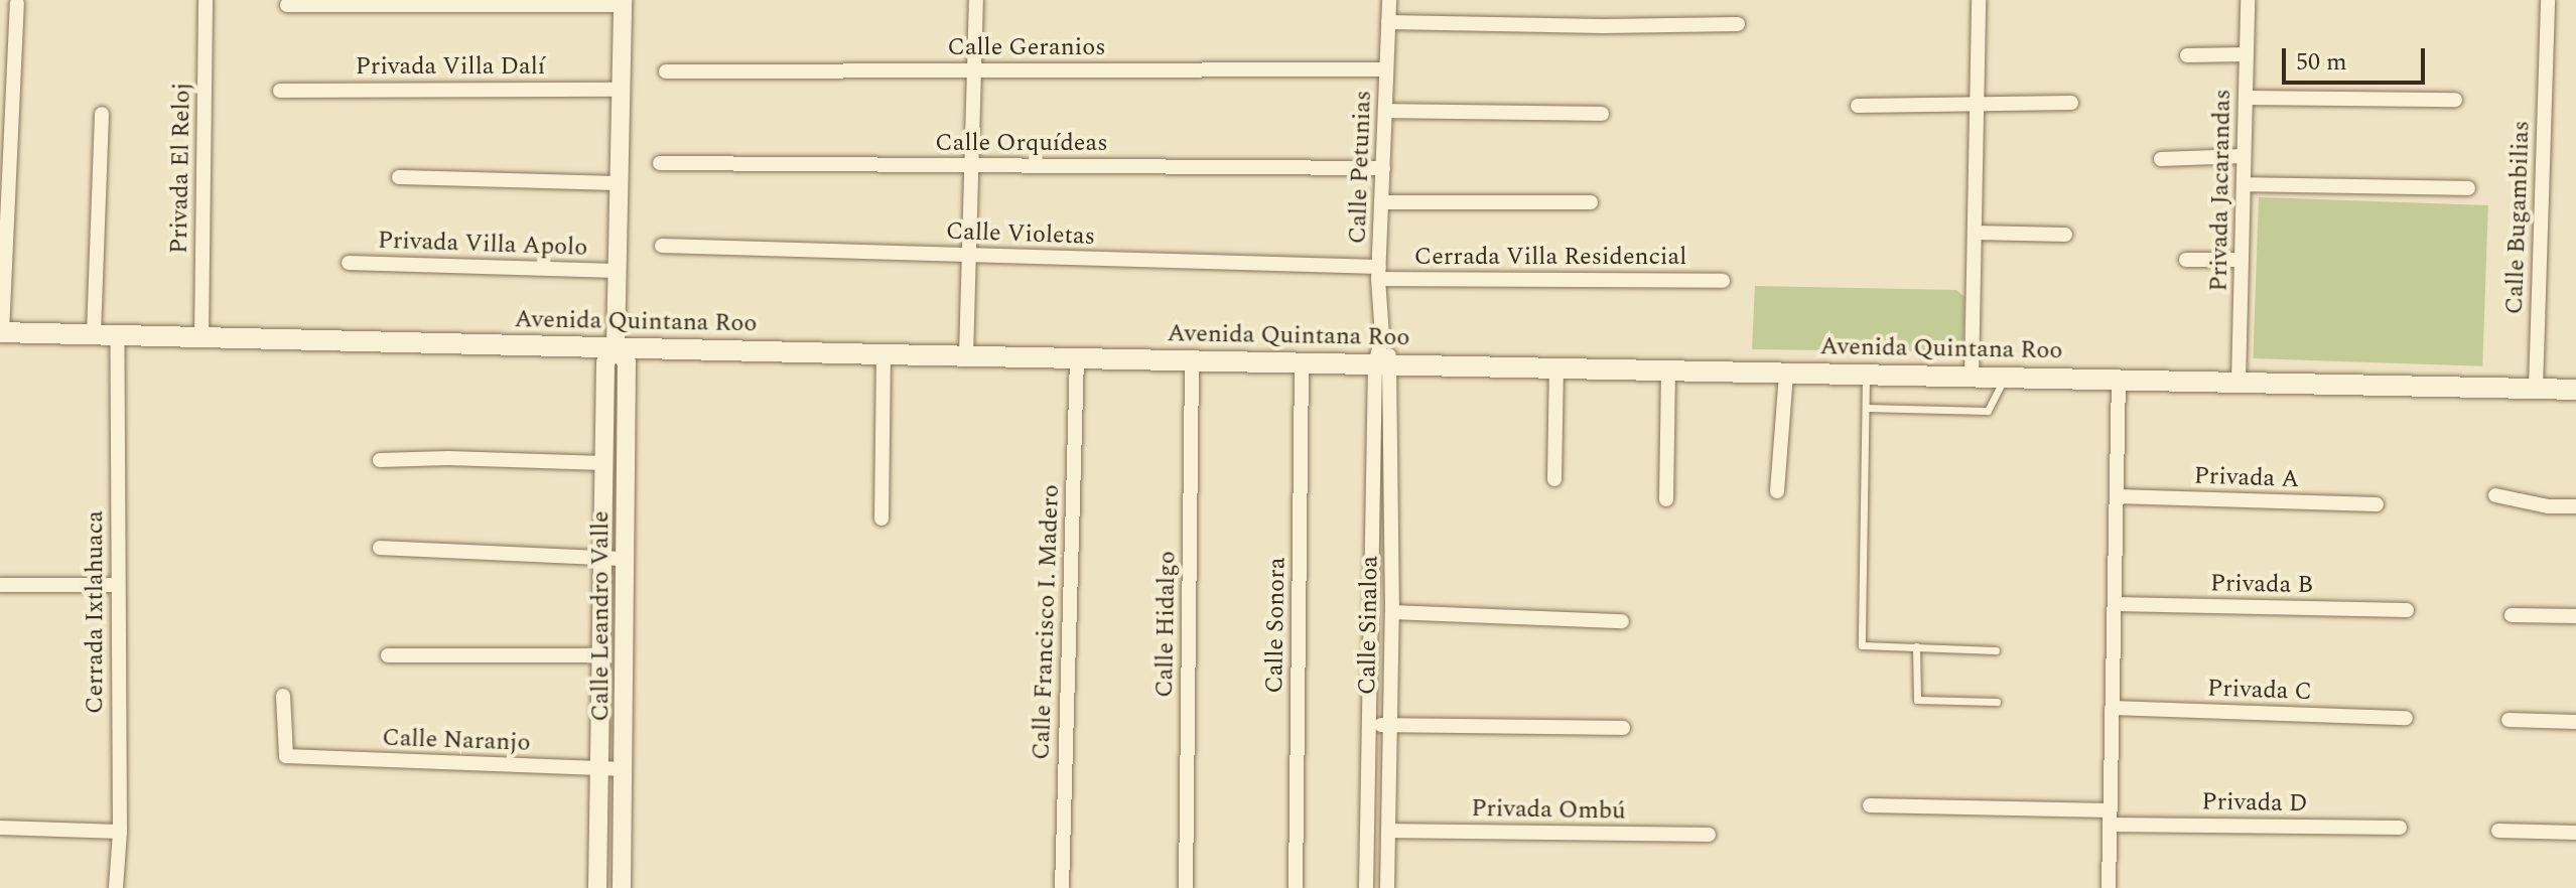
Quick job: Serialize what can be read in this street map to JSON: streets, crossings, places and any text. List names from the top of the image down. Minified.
{"streets":{"main road":["Avenida Quintana Roo"],"street":["Calle Geranios","Privada Villa Dalí","Calle Orquídeas","Calle Petunias","Privada El Reloj","Privada Jacarandas","Calle Bugambilias","Calle Violetas","Privada Villa Apolo","Cerrada Villa Residencial","Privada A","Privada B","Cerrada Ixtlahuaca","Calle Leandro Valle","Calle Francisco I. Madero","Calle Hidalgo","Calle Sonora","Calle Sinaloa","Privada C","Calle Naranjo","Privada D","Privada Ombú"]},"crossings":[["Calle Geranios","Calle Petunias"],["Privada Villa Dalí","Calle Leandro Valle"],["Calle Orquídeas","Calle Petunias"],["Calle Petunias","Calle Violetas"],["Calle Petunias","Cerrada Villa Residencial"],["Calle Petunias","Avenida Quintana Roo"],["Calle Petunias","Calle Sinaloa"],["Privada El Reloj","Avenida Quintana Roo"],["Privada Jacarandas","Avenida Quintana Roo"],["Calle Bugambilias","Avenida Quintana Roo"],["Calle Violetas","Cerrada Villa Residencial"],["Privada Villa Apolo","Calle Leandro Valle"],["Avenida Quintana Roo","Cerrada Ixtlahuaca"],["Avenida Quintana Roo","Calle Leandro Valle"],["Avenida Quintana Roo","Calle Francisco I. Madero"],["Avenida Quintana Roo","Calle Hidalgo"],["Avenida Quintana Roo","Calle Sonora"],["Avenida Quintana Roo","Calle Sinaloa"],["Calle Leandro Valle","Calle Naranjo"],["Calle Sinaloa","Privada Ombú"]],"scale_bar":"50 m"}
